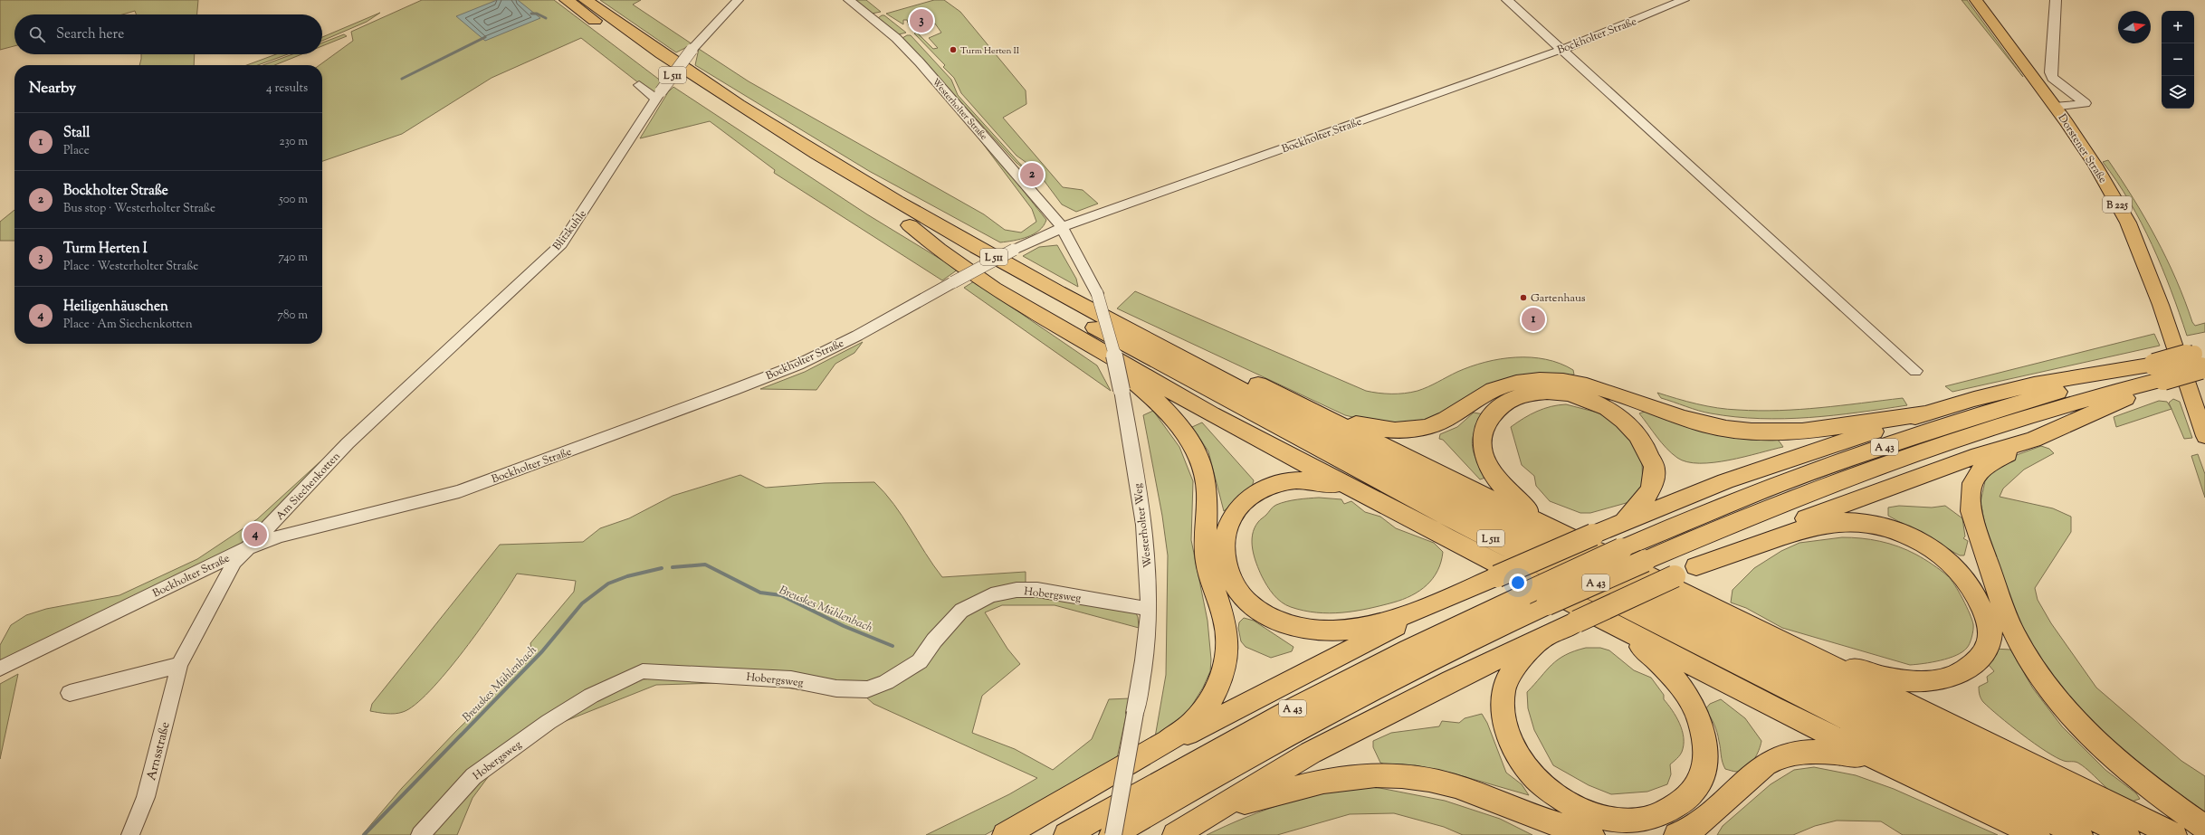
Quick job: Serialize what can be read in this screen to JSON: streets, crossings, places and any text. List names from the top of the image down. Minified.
{"streets":{"highway":["L 511","A 43"],"main road":["Dorstener Straße","B 225"],"street":["Bockholter Straße","Westerholter Straße","Blitzkuhle","Am Siechenkotten","Westerholter Weg","Hobergsweg","Arnsstraße"]},"crossings":[["Bockholter Straße","Westerholter Straße"],["Bockholter Straße","Am Siechenkotten"],["Bockholter Straße","Westerholter Weg"],["Bockholter Straße","Arnsstraße"],["Westerholter Straße","Westerholter Weg"],["Blitzkuhle","Am Siechenkotten"],["A 43","Westerholter Weg"],["Am Siechenkotten","Arnsstraße"],["Westerholter Weg","Hobergsweg"]],"water":["Breuskes Mühlenbach"],"places":["Turm Herten II","Gartenhaus"],"north":"right","page":{"pins":["3","2","1","4"],"map_buttons":["+","−"],"search":"Search here","heading":["Nearby","4 results"],"list":[{"mark":"1","name":"Stall","note":"Place","value":"230 m"},{"mark":"2","name":"Bockholter Straße","note":"Bus stop · Westerholter Straße","value":"500 m"},{"mark":"3","name":"Turm Herten I","note":"Place · Westerholter Straße","value":"740 m"},{"mark":"4","name":"Heiligenhäuschen","note":"Place · Am Siechenkotten","value":"780 m"}]}}
